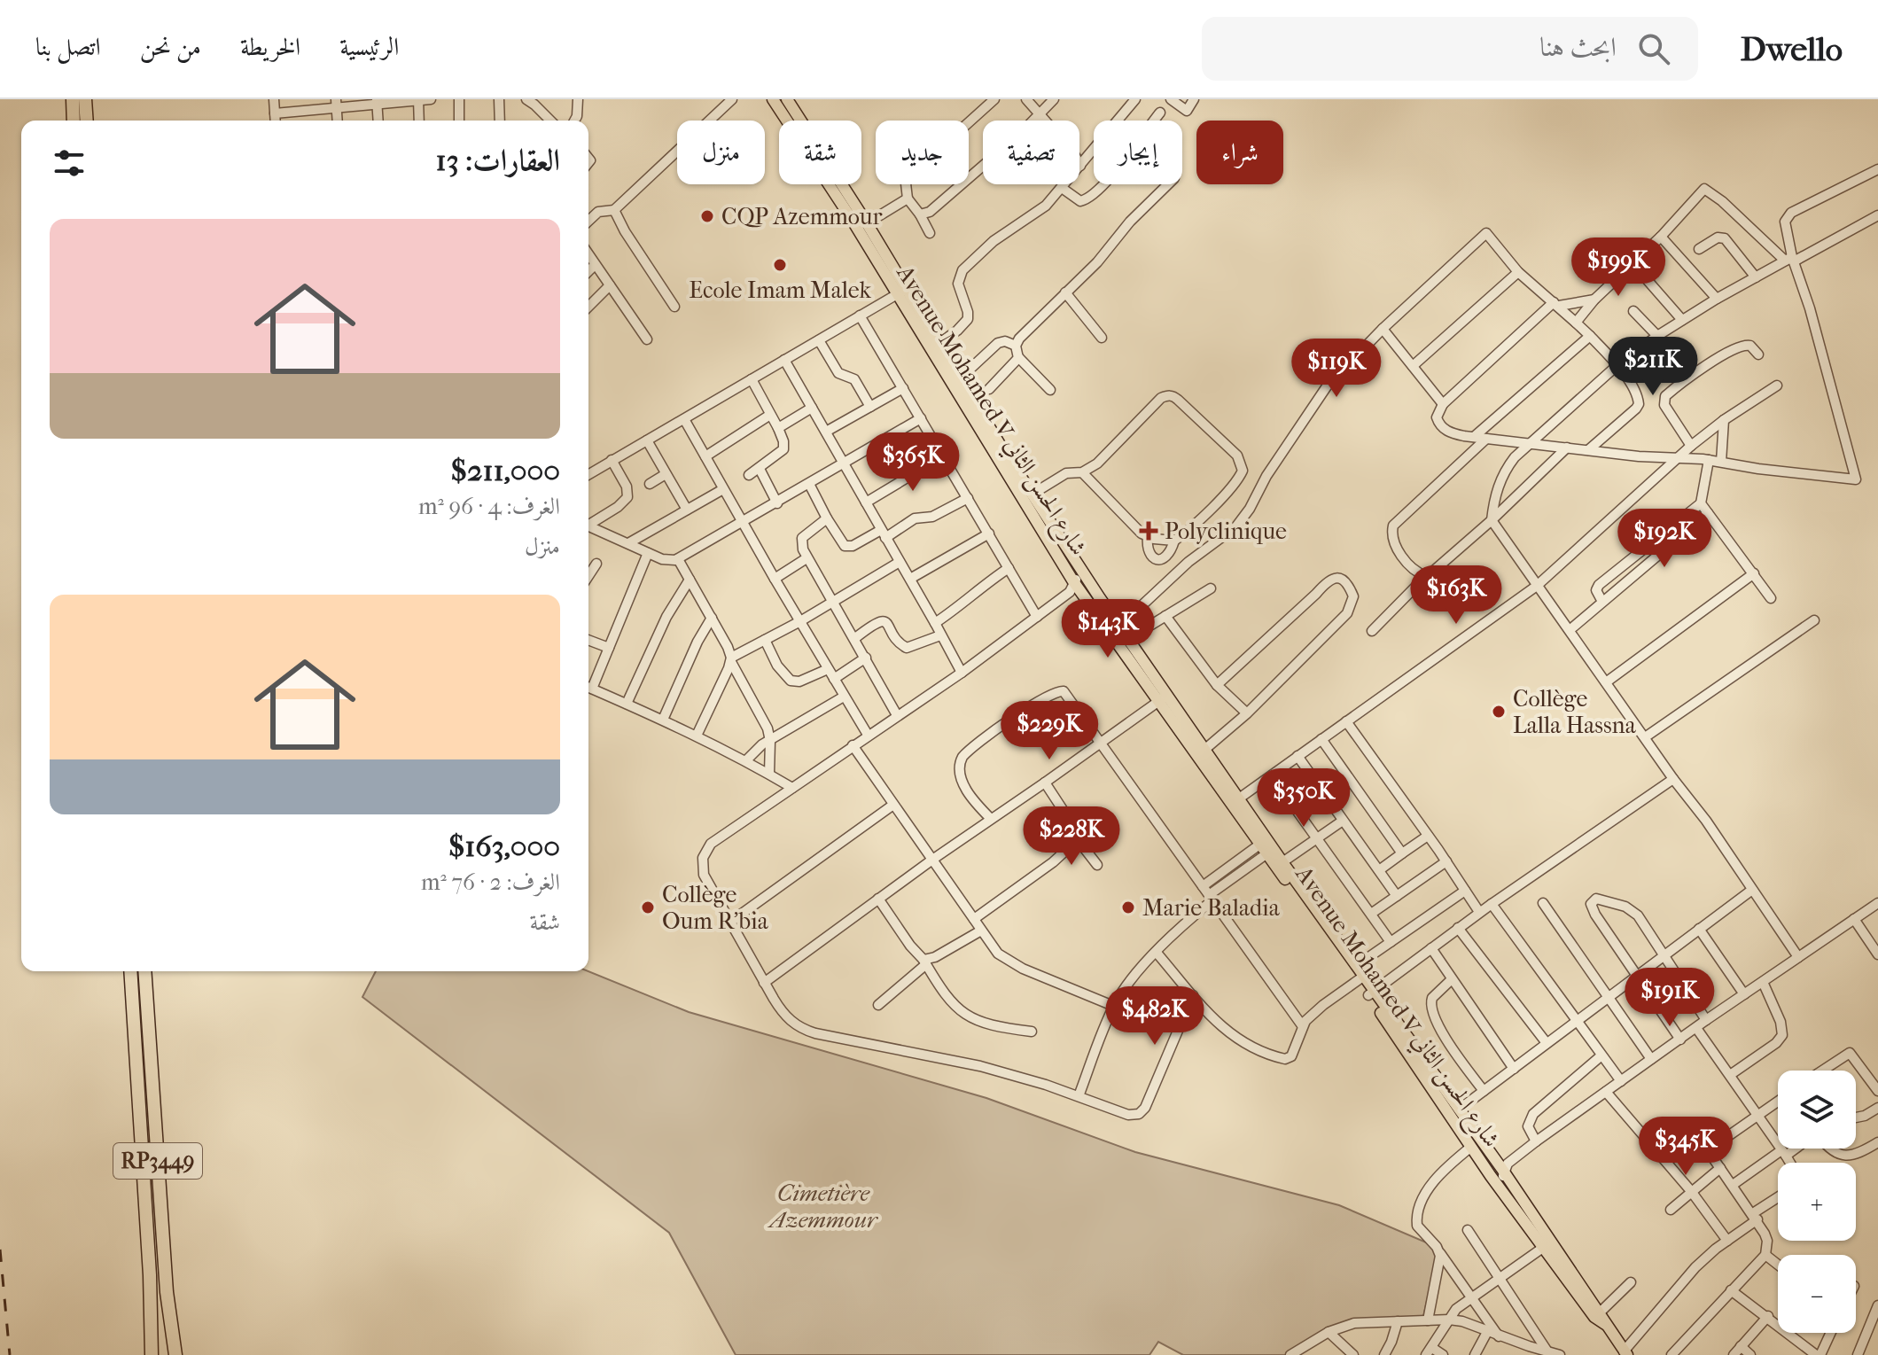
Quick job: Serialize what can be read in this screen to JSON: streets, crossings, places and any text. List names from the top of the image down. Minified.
{"streets":{"highway":["RP3449"],"main road":["Avenue Mohamed V شارع الحسن الثاني"]},"parks":["Cimetière Azemmour"],"places":{"other":["CQP Azemmour","Ecole Imam Malek","Collège Lalla Hassna","Collège Oum R'bia","Marie Baladia"],"health":["Polyclinique"]},"page":{"header":"Dwello","search":"ابحث هنا","nav":["الرئيسية","الخريطة","من نحن","اتصل بنا"],"chip":["شراء","إيجار","تصفية","جديد","شقة","منزل"],"heading":"العقارات: 13","list":[{"name":"$211,000","note":"الغرف: 4 · 96 m² · منزل"},{"name":"$163,000","note":"الغرف: 2 · 76 m² · شقة"}],"price":["$199K","$211K","$119K","$365K","$192K","$163K","$143K","$229K","$350K","$228K","$191K","$482K","$345K"],"map_buttons":["+","−"]}}
